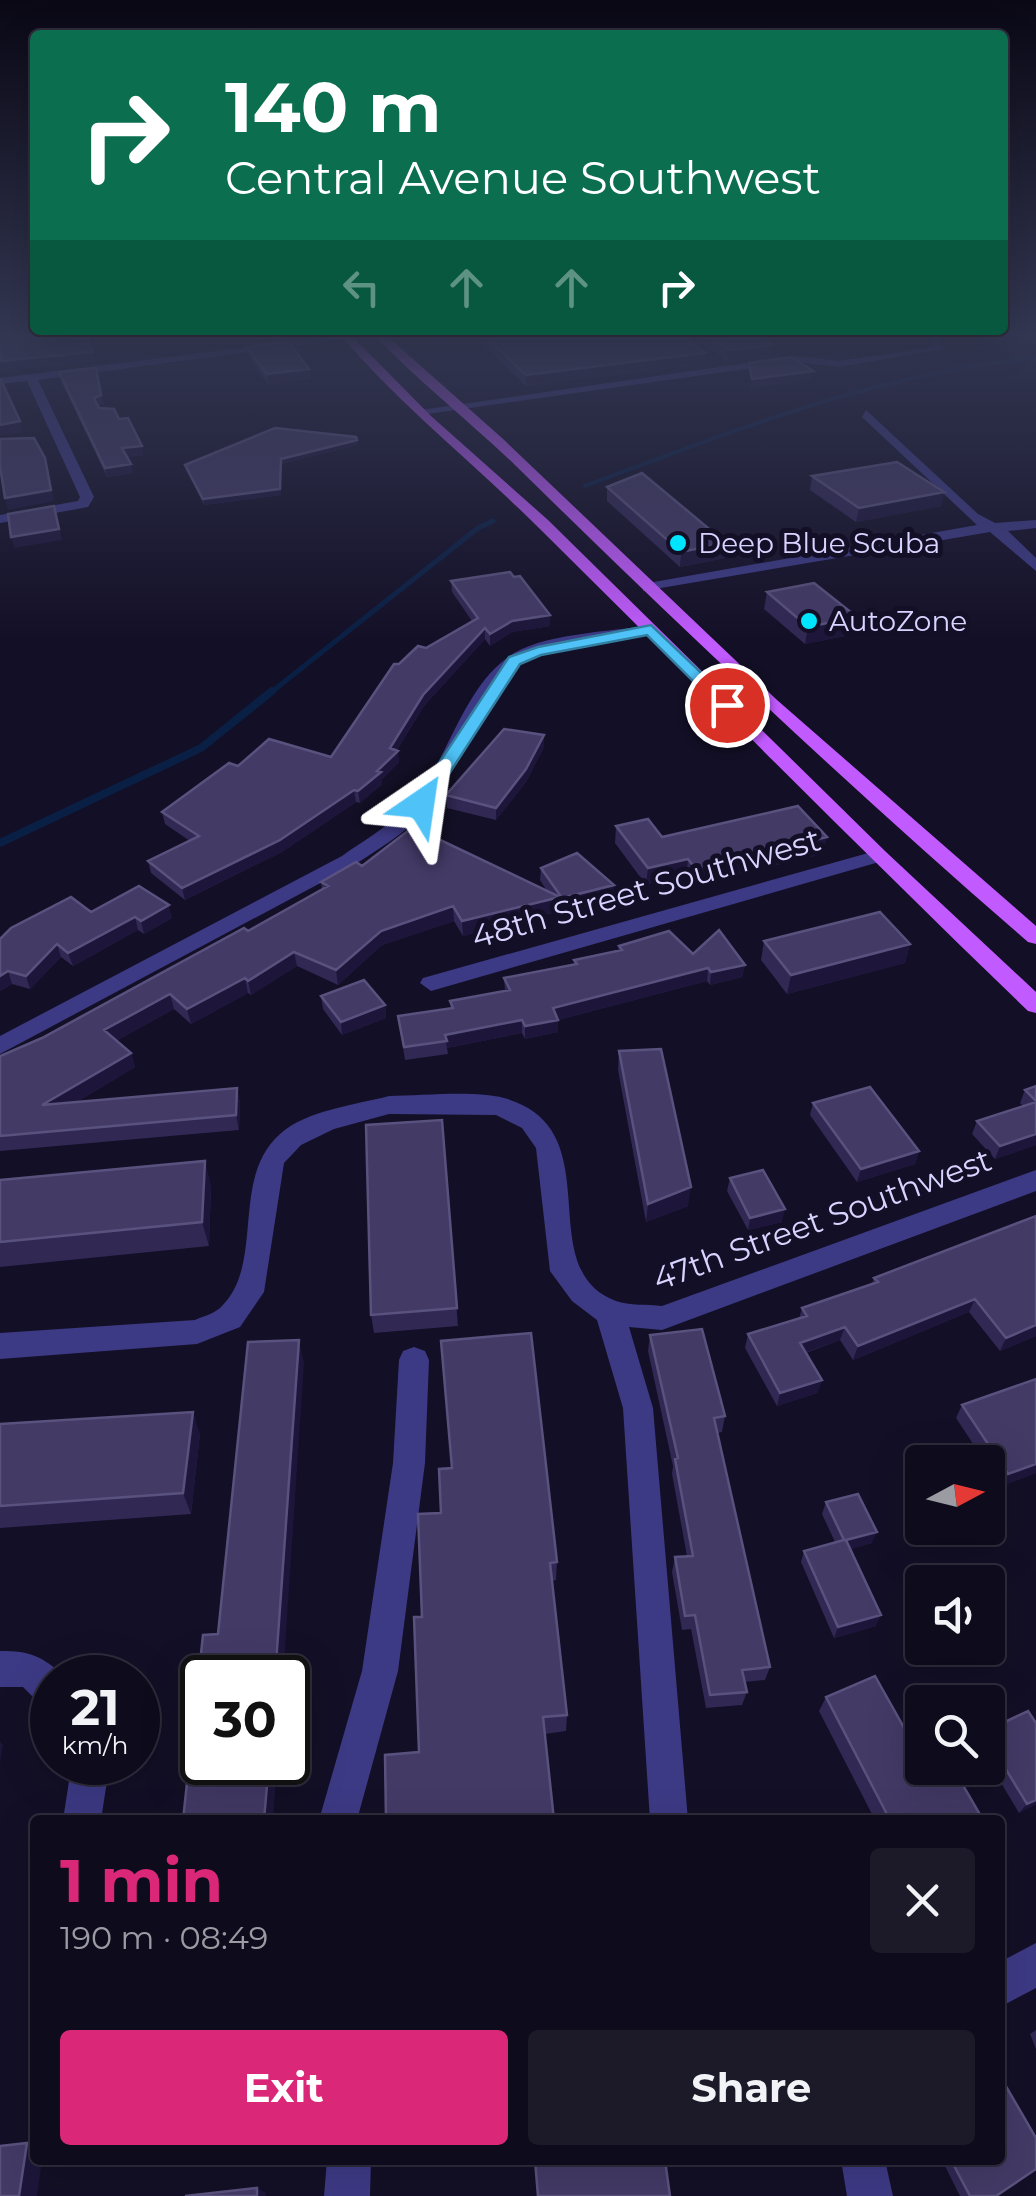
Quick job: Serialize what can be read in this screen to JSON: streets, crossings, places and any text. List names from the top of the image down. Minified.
{"streets":{"street":["48th Street Southwest","47th Street Southwest"]},"places":["Deep Blue Scuba","AutoZone"],"north":"right","page":{"turn":["140 m","Central Avenue Southwest"],"speed":"21 km/h","limit":"30","heading":["1 min","190 m · 08:49"],"buttons":["Exit","Share"]}}
